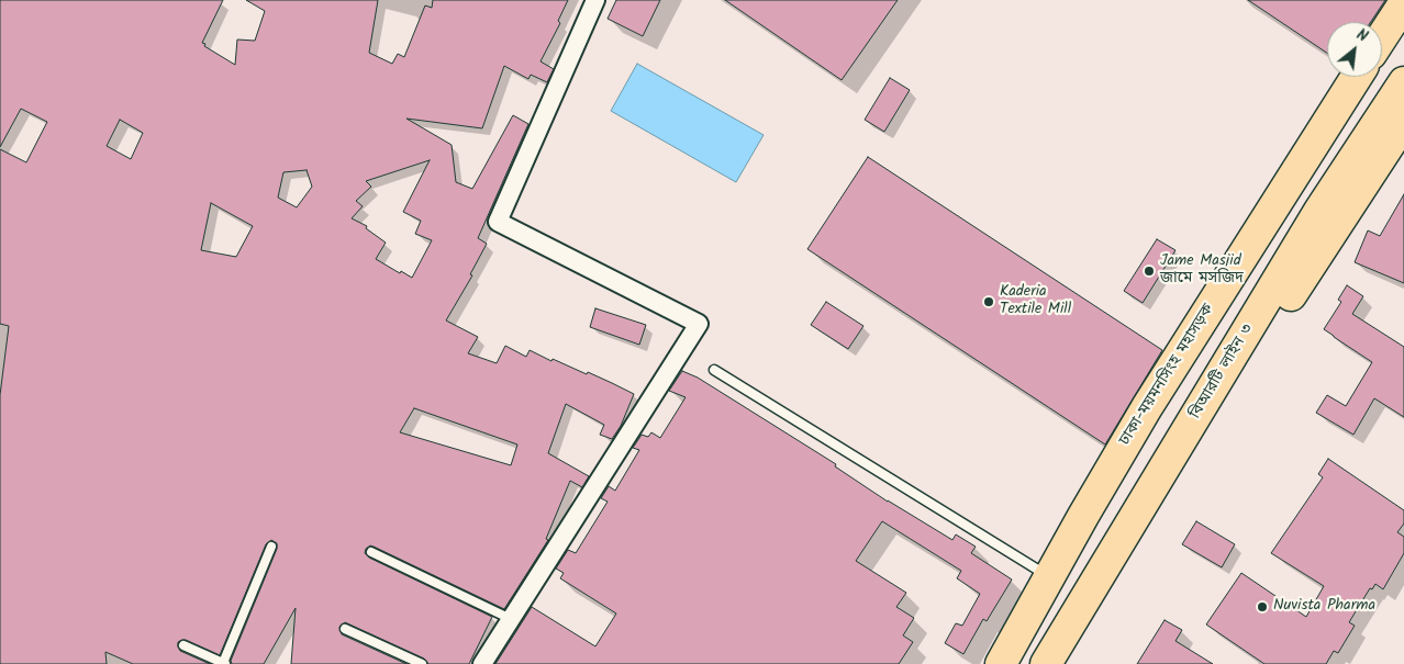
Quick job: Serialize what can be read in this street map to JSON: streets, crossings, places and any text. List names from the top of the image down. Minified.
{"streets":{"highway":["বিআরটি লাইন ৩","ঢাকা-ময়মনসিংহ মহাসড়ক"]},"places":["Jame Masjid জামে মসজিদ","Kaderia Textile Mill","Nuvista Pharma"],"north":"top right"}
